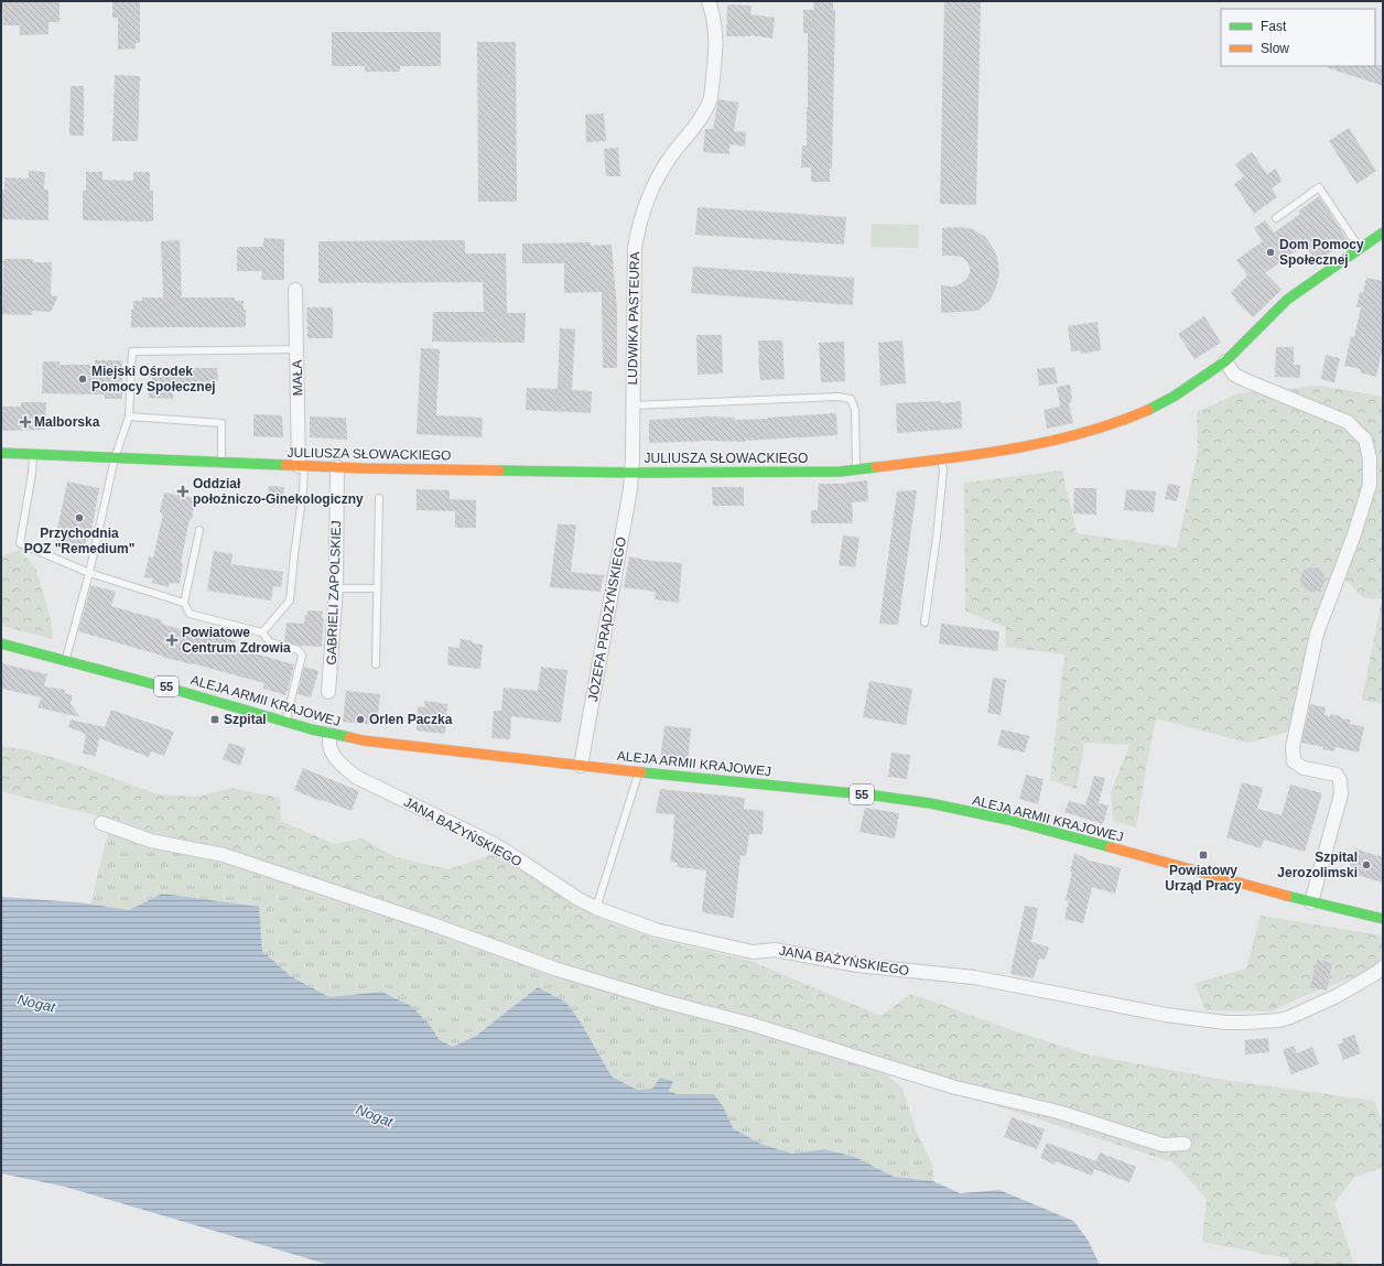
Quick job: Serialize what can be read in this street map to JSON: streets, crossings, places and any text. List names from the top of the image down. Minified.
{"streets":{"street":["LUDWIKA PASTEURA","MAŁA","JULIUSZA SŁOWACKIEGO","GABRIELI ZAPOLSKIEJ","JÓZEFA PRĄDZYŃSKIEGO","55","ALEJA ARMII KRAJOWEJ","JANA BAŻYŃSKIEGO"]},"crossings":[["LUDWIKA PASTEURA","JULIUSZA SŁOWACKIEGO"],["LUDWIKA PASTEURA","JÓZEFA PRĄDZYŃSKIEGO"],["MAŁA","JULIUSZA SŁOWACKIEGO"],["JULIUSZA SŁOWACKIEGO","GABRIELI ZAPOLSKIEJ"],["JULIUSZA SŁOWACKIEGO","JÓZEFA PRĄDZYŃSKIEGO"],["JÓZEFA PRĄDZYŃSKIEGO","ALEJA ARMII KRAJOWEJ"],["ALEJA ARMII KRAJOWEJ","JANA BAŻYŃSKIEGO"]],"water":["Nogat"],"places":{"other":["Dom Pomocy Społecznej","Miejski Ośrodek Pomocy Społecznej","Przychodnia POZ \"Remedium\"","Orlen Paczka","Szpital Jerozolimski"],"health":["Malborska","Oddział położniczo-Ginekologiczny","Powiatowe Centrum Zdrowia"],"transit":["Szpital","Powiatowy Urząd Pracy"]},"legend":["Fast","Slow"]}
